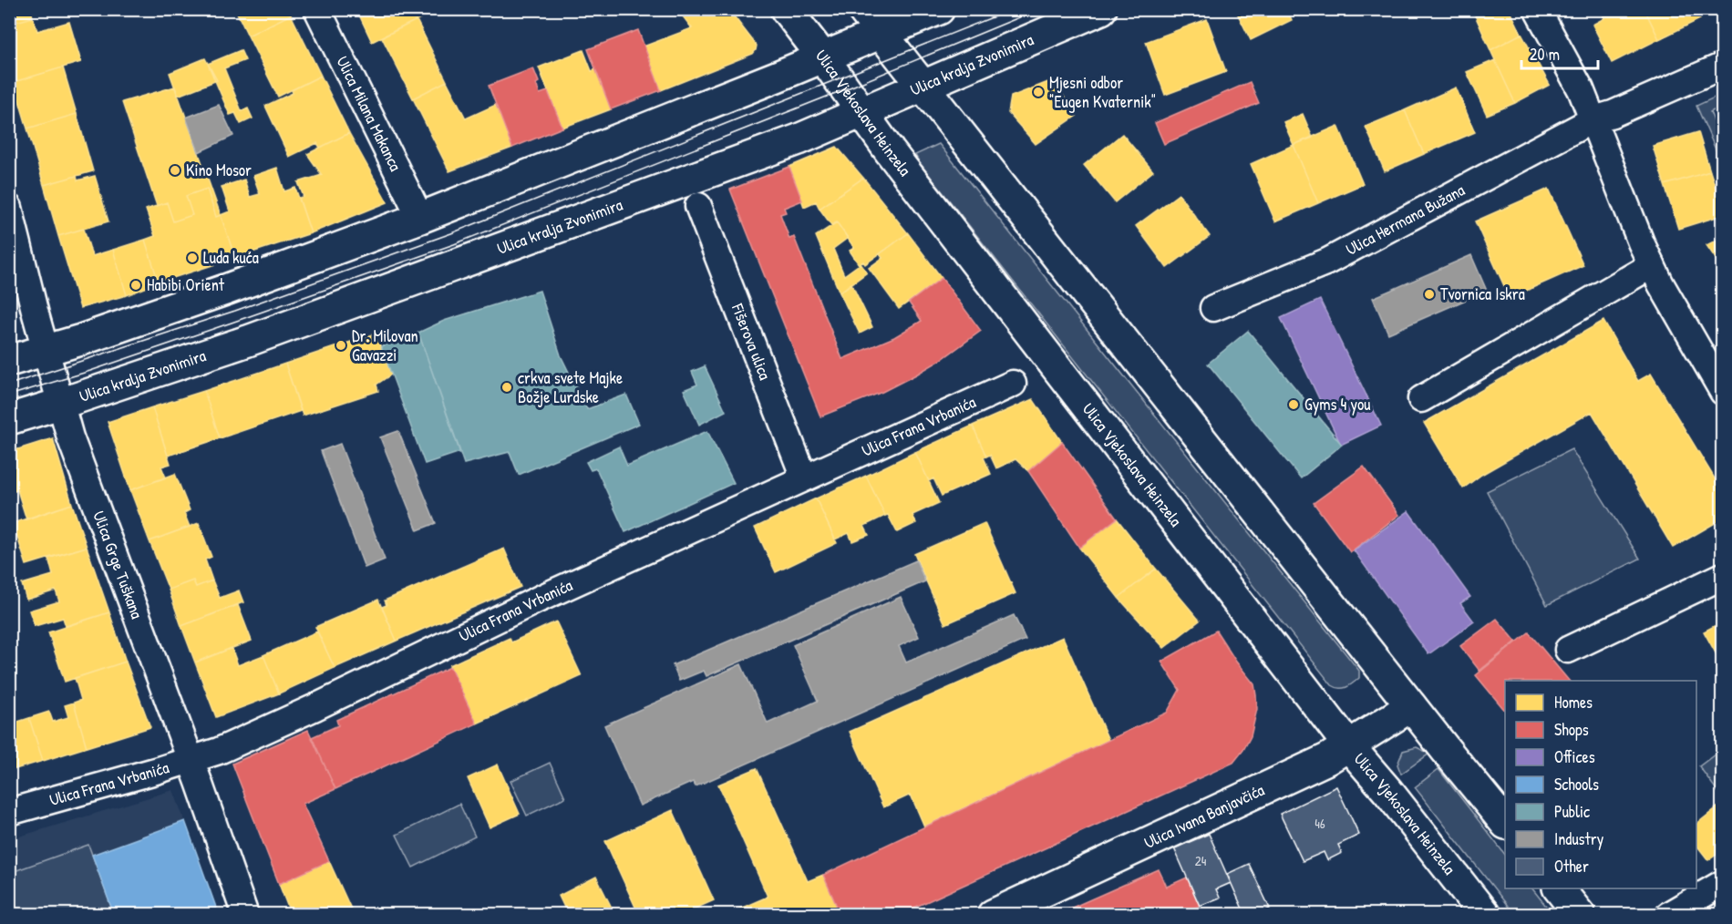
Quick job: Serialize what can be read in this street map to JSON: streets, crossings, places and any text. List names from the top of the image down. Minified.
{"streets":{"main road":["Ulica kralja Zvonimira","Ulica Vjekoslava Heinzela","Ulica Ivana Banjavčića"],"street":["Ulica Milana Makanca","Ulica Hermana Bužana","Fišerova ulica","Ulica Frana Vrbanića","Ulica Grge Tuškana"]},"crossings":[["Ulica kralja Zvonimira","Ulica Vjekoslava Heinzela"],["Ulica kralja Zvonimira","Ulica Grge Tuškana"],["Ulica Vjekoslava Heinzela","Ulica Ivana Banjavčića"],["Fišerova ulica","Ulica Frana Vrbanića"],["Ulica Frana Vrbanića","Ulica Grge Tuškana"]],"places":["Mjesni odbor \"Eugen Kvaternik\"","Kino Mosor","Luda kuća","Habibi Orient","Tvornica Iskra","Dr. Milovan Gavazzi","crkva svete Majke Božje Lurdske","Gyms 4 you"],"house_numbers":["46","24"],"legend":["Homes","Shops","Offices","Schools","Public","Industry","Other"],"scale_bar":"20 m"}
